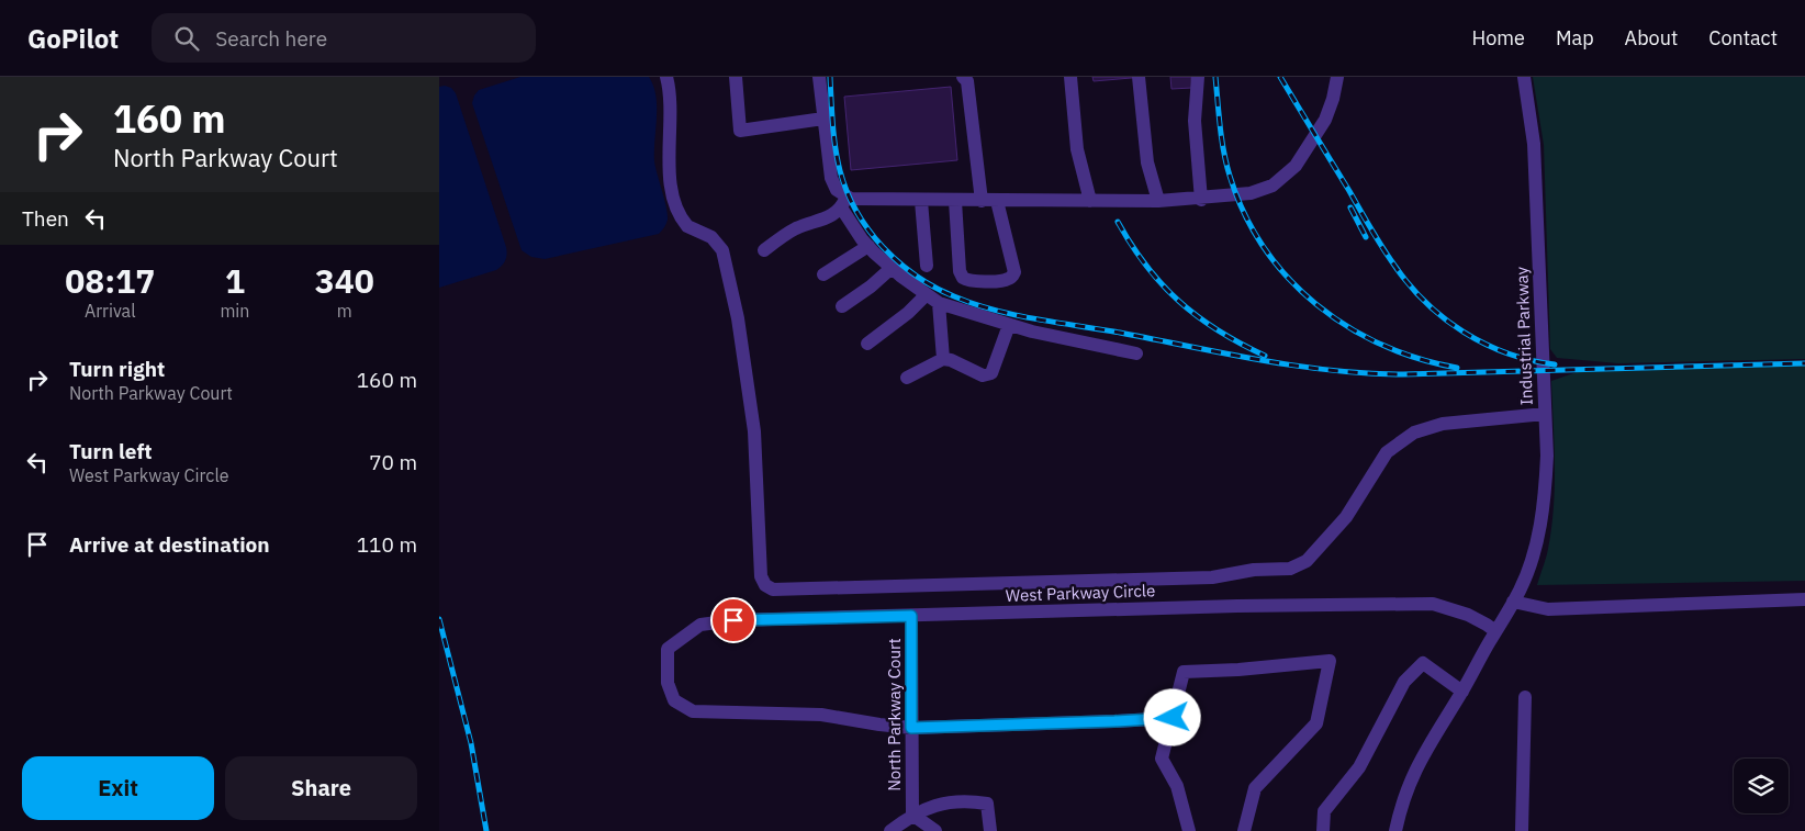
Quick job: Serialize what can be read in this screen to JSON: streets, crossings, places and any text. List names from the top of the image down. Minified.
{"streets":{"street":["Industrial Parkway","West Parkway Circle","North Parkway Court"]},"crossings":[["Industrial Parkway","West Parkway Circle"],["West Parkway Circle","North Parkway Court"]],"page":{"header":"GoPilot","search":"Search here","nav":["Home","Map","About","Contact"],"turn":["160 m","North Parkway Court"],"then":"Then","eta":["08:17","Arrival","1","min","340","m"],"list":[{"name":"Turn right","note":"North Parkway Court","value":"160 m"},{"name":"Turn left","note":"West Parkway Circle","value":"70 m"},{"name":"Arrive at destination","value":"110 m"}],"buttons":["Exit","Share"]}}
